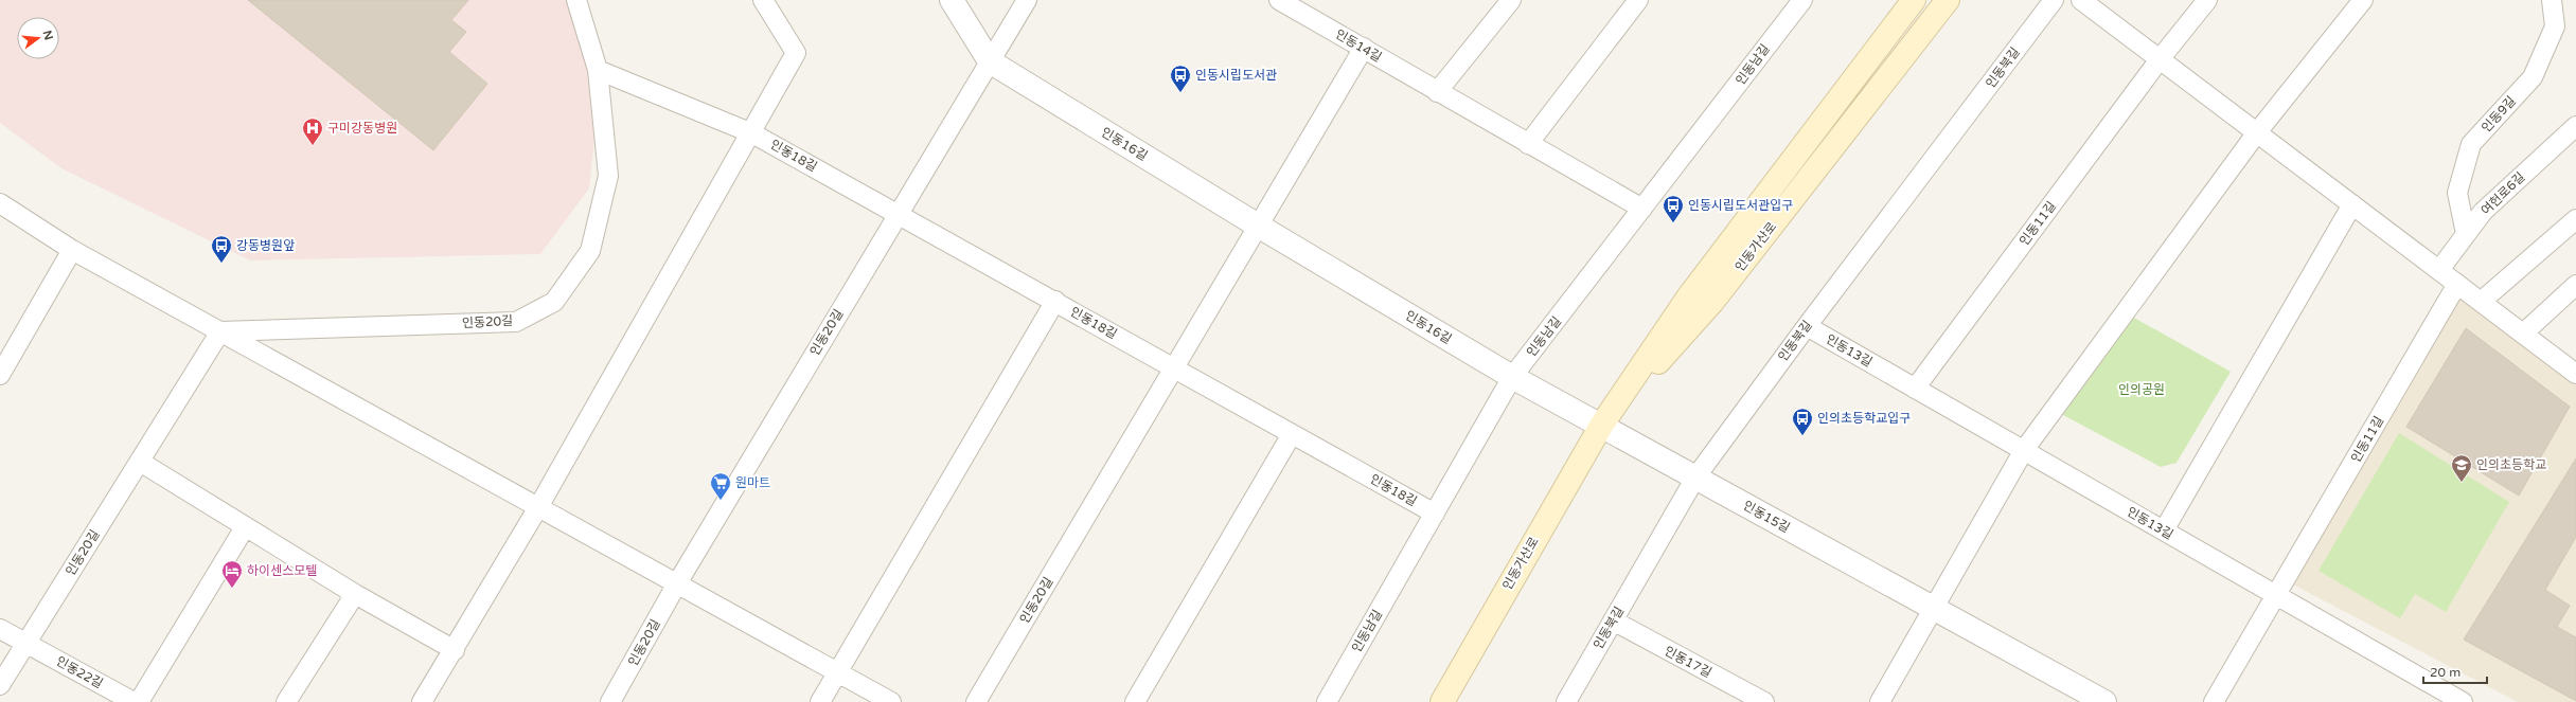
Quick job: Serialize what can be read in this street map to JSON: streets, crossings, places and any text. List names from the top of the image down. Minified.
{"streets":{"main road":["인동가산로"],"street":["인동14길","인동남길","인동북길","인동9길","인동16길","인동18길","여헌로6길","인동11길","인동20길","인동13길","인동15길","인동17길","인동22길"]},"crossings":[["인동14길","인동남길"],["인동남길","인동16길"],["인동남길","인동18길"],["인동북길","인동13길"],["인동북길","인동15길"],["인동북길","인동17길"],["인동9길","여헌로6길"],["인동16길","인동가산로"],["인동16길","인동15길"],["인동18길","인동20길"],["인동11길","인동13길"],["인동가산로","인동15길"],["인동20길","인동22길"]],"parks":["인의공원"],"places":{"bus stop":["인동시립도서관","인동시립도서관입구","강동병원앞","인의초등학교입구"],"hospital":["구미강동병원"],"school or university":["인의초등학교"],"supermarket":["원마트"],"hotel":["하이센스모텔"]},"scale_bar":"20 m","north":"right"}
